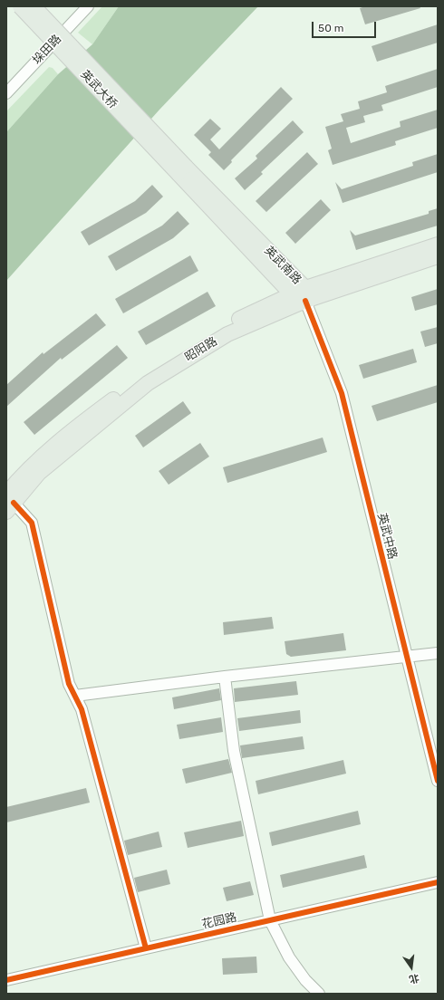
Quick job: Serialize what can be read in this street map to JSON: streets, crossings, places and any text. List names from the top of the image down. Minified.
{"streets":{"main road":["英武大桥","英武南路","昭阳路"],"street":["垛田路","英武中路","花园路"]},"crossings":[["英武大桥","英武南路"],["英武南路","昭阳路"],["英武南路","英武中路"],["昭阳路","英武中路"]],"scale_bar":"50 m","north":"bottom"}
